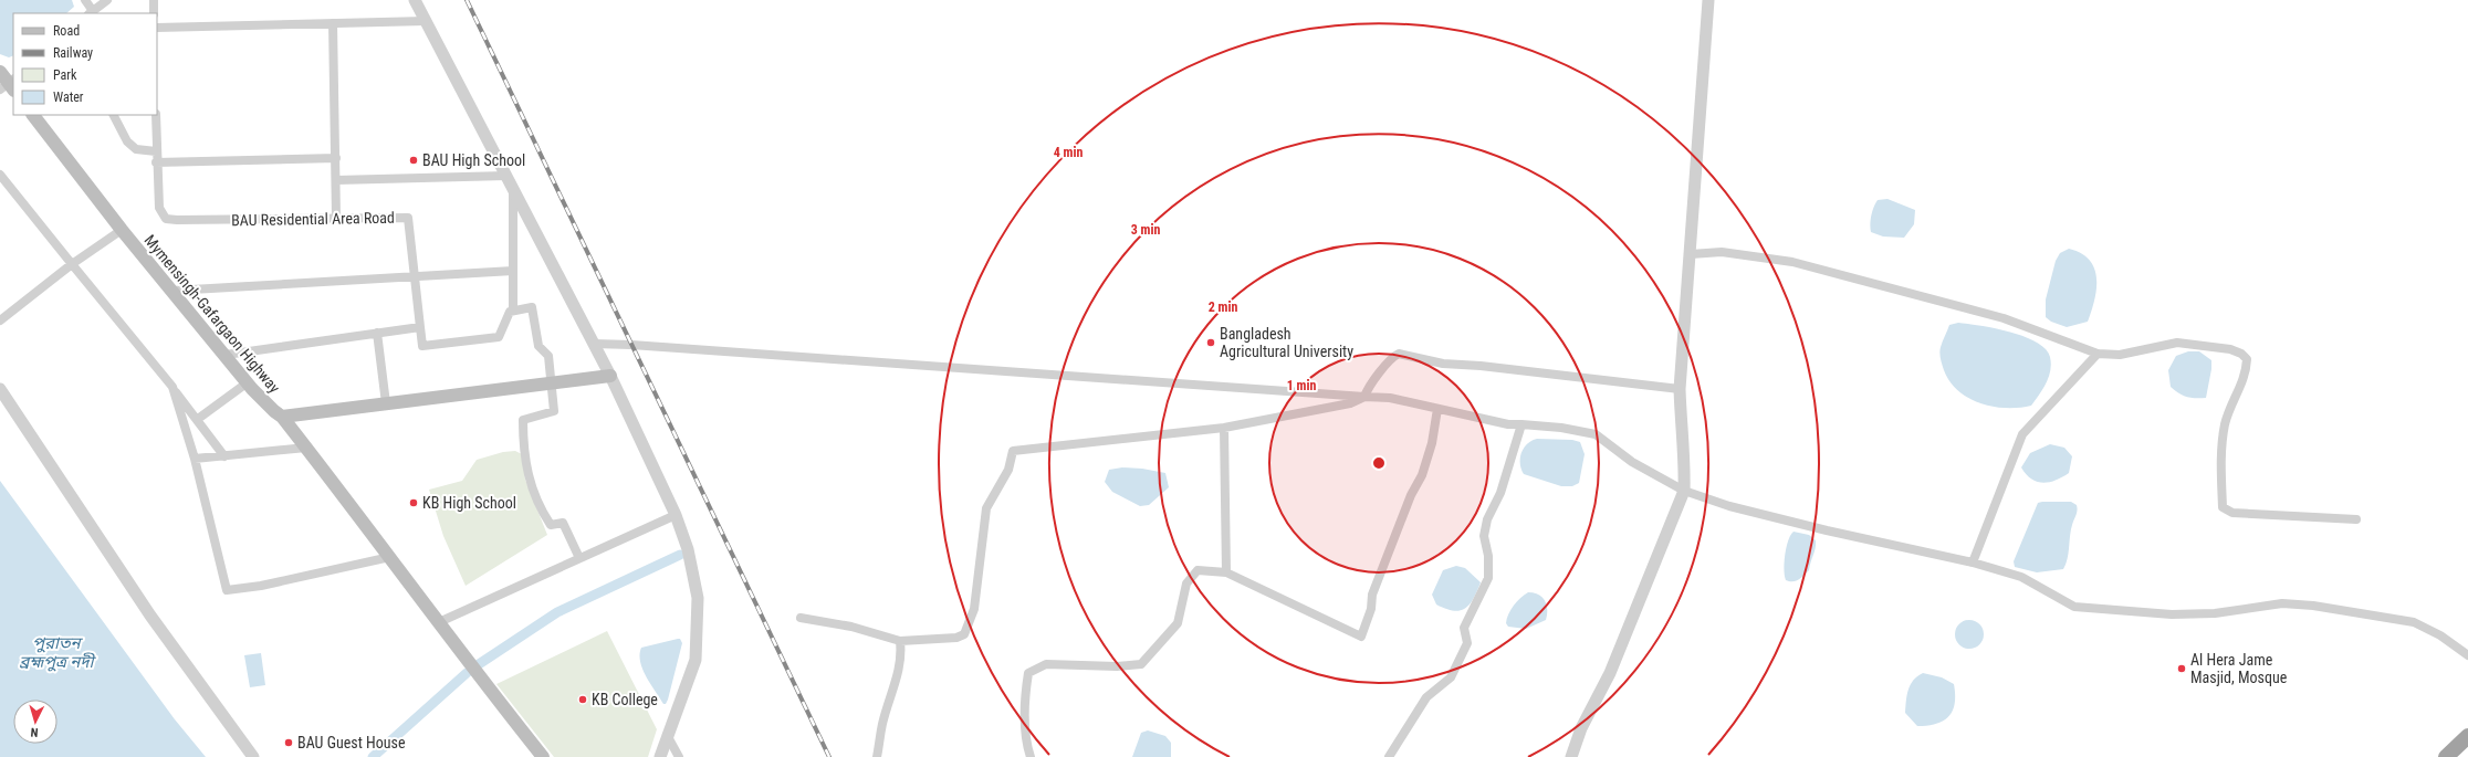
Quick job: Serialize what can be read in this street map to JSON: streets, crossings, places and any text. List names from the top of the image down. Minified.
{"streets":{"main road":["Mymensingh-Gafargaon Highway"],"street":["BAU Residential Area Road"]},"water":["পুরাতন ব্রহ্মপুত্র নদী"],"places":["BAU High School","Bangladesh Agricultural University","KB High School","Al Hera Jame Masjid, Mosque","KB College","BAU Guest House"],"legend":["Road","Railway","Park","Water"],"north":"bottom","rings":["4 min","3 min","2 min","1 min"]}
